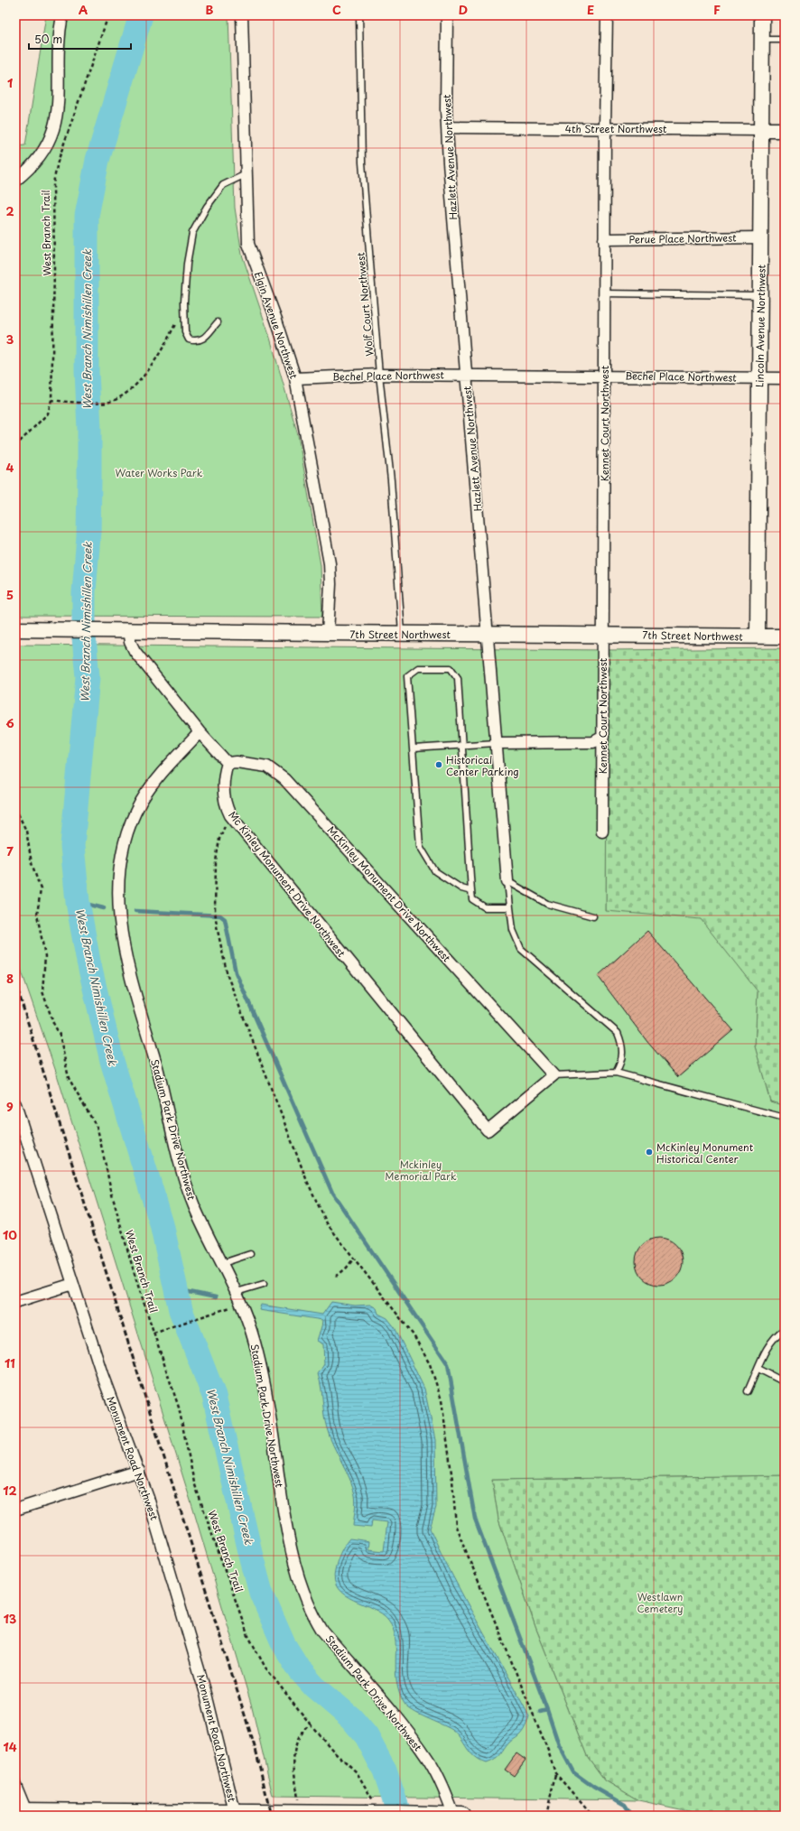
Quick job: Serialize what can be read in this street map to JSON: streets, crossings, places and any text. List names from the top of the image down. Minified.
{"streets":{"street":["4th Street Northwest","Hazlett Avenue Northwest","Perue Place Northwest","Elgin Avenue Northwest","Lincoln Avenue Northwest","Bechel Place Northwest","Kennet Court Northwest","7th Street Northwest","Mc Kinley Monument Drive Northwest","McKinley Monument Drive Northwest","Stadium Park Drive Northwest","Monument Road Northwest"],"lane":["Wolf Court Northwest"],"path":["West Branch Trail"]},"crossings":[["4th Street Northwest","Hazlett Avenue Northwest"],["4th Street Northwest","Lincoln Avenue Northwest"],["4th Street Northwest","Kennet Court Northwest"],["Hazlett Avenue Northwest","Bechel Place Northwest"],["Hazlett Avenue Northwest","7th Street Northwest"],["Perue Place Northwest","Lincoln Avenue Northwest"],["Perue Place Northwest","Kennet Court Northwest"],["Wolf Court Northwest","Bechel Place Northwest"],["Wolf Court Northwest","7th Street Northwest"],["Elgin Avenue Northwest","Bechel Place Northwest"],["Elgin Avenue Northwest","7th Street Northwest"],["Lincoln Avenue Northwest","Bechel Place Northwest"],["Lincoln Avenue Northwest","7th Street Northwest"],["Bechel Place Northwest","Kennet Court Northwest"],["Kennet Court Northwest","7th Street Northwest"],["Mc Kinley Monument Drive Northwest","McKinley Monument Drive Northwest"]],"water":["West Branch Nimishillen Creek"],"parks":["Water Works Park","Mckinley Memorial Park","Westlawn Cemetery"],"places":["Historical Center Parking","McKinley Monument Historical Center"],"scale_bar":"50 m","grid":{"columns":["A","B","C","D","E","F"],"rows":["1","2","3","4","5","6","7","8","9","10","11","12","13","14"]}}
